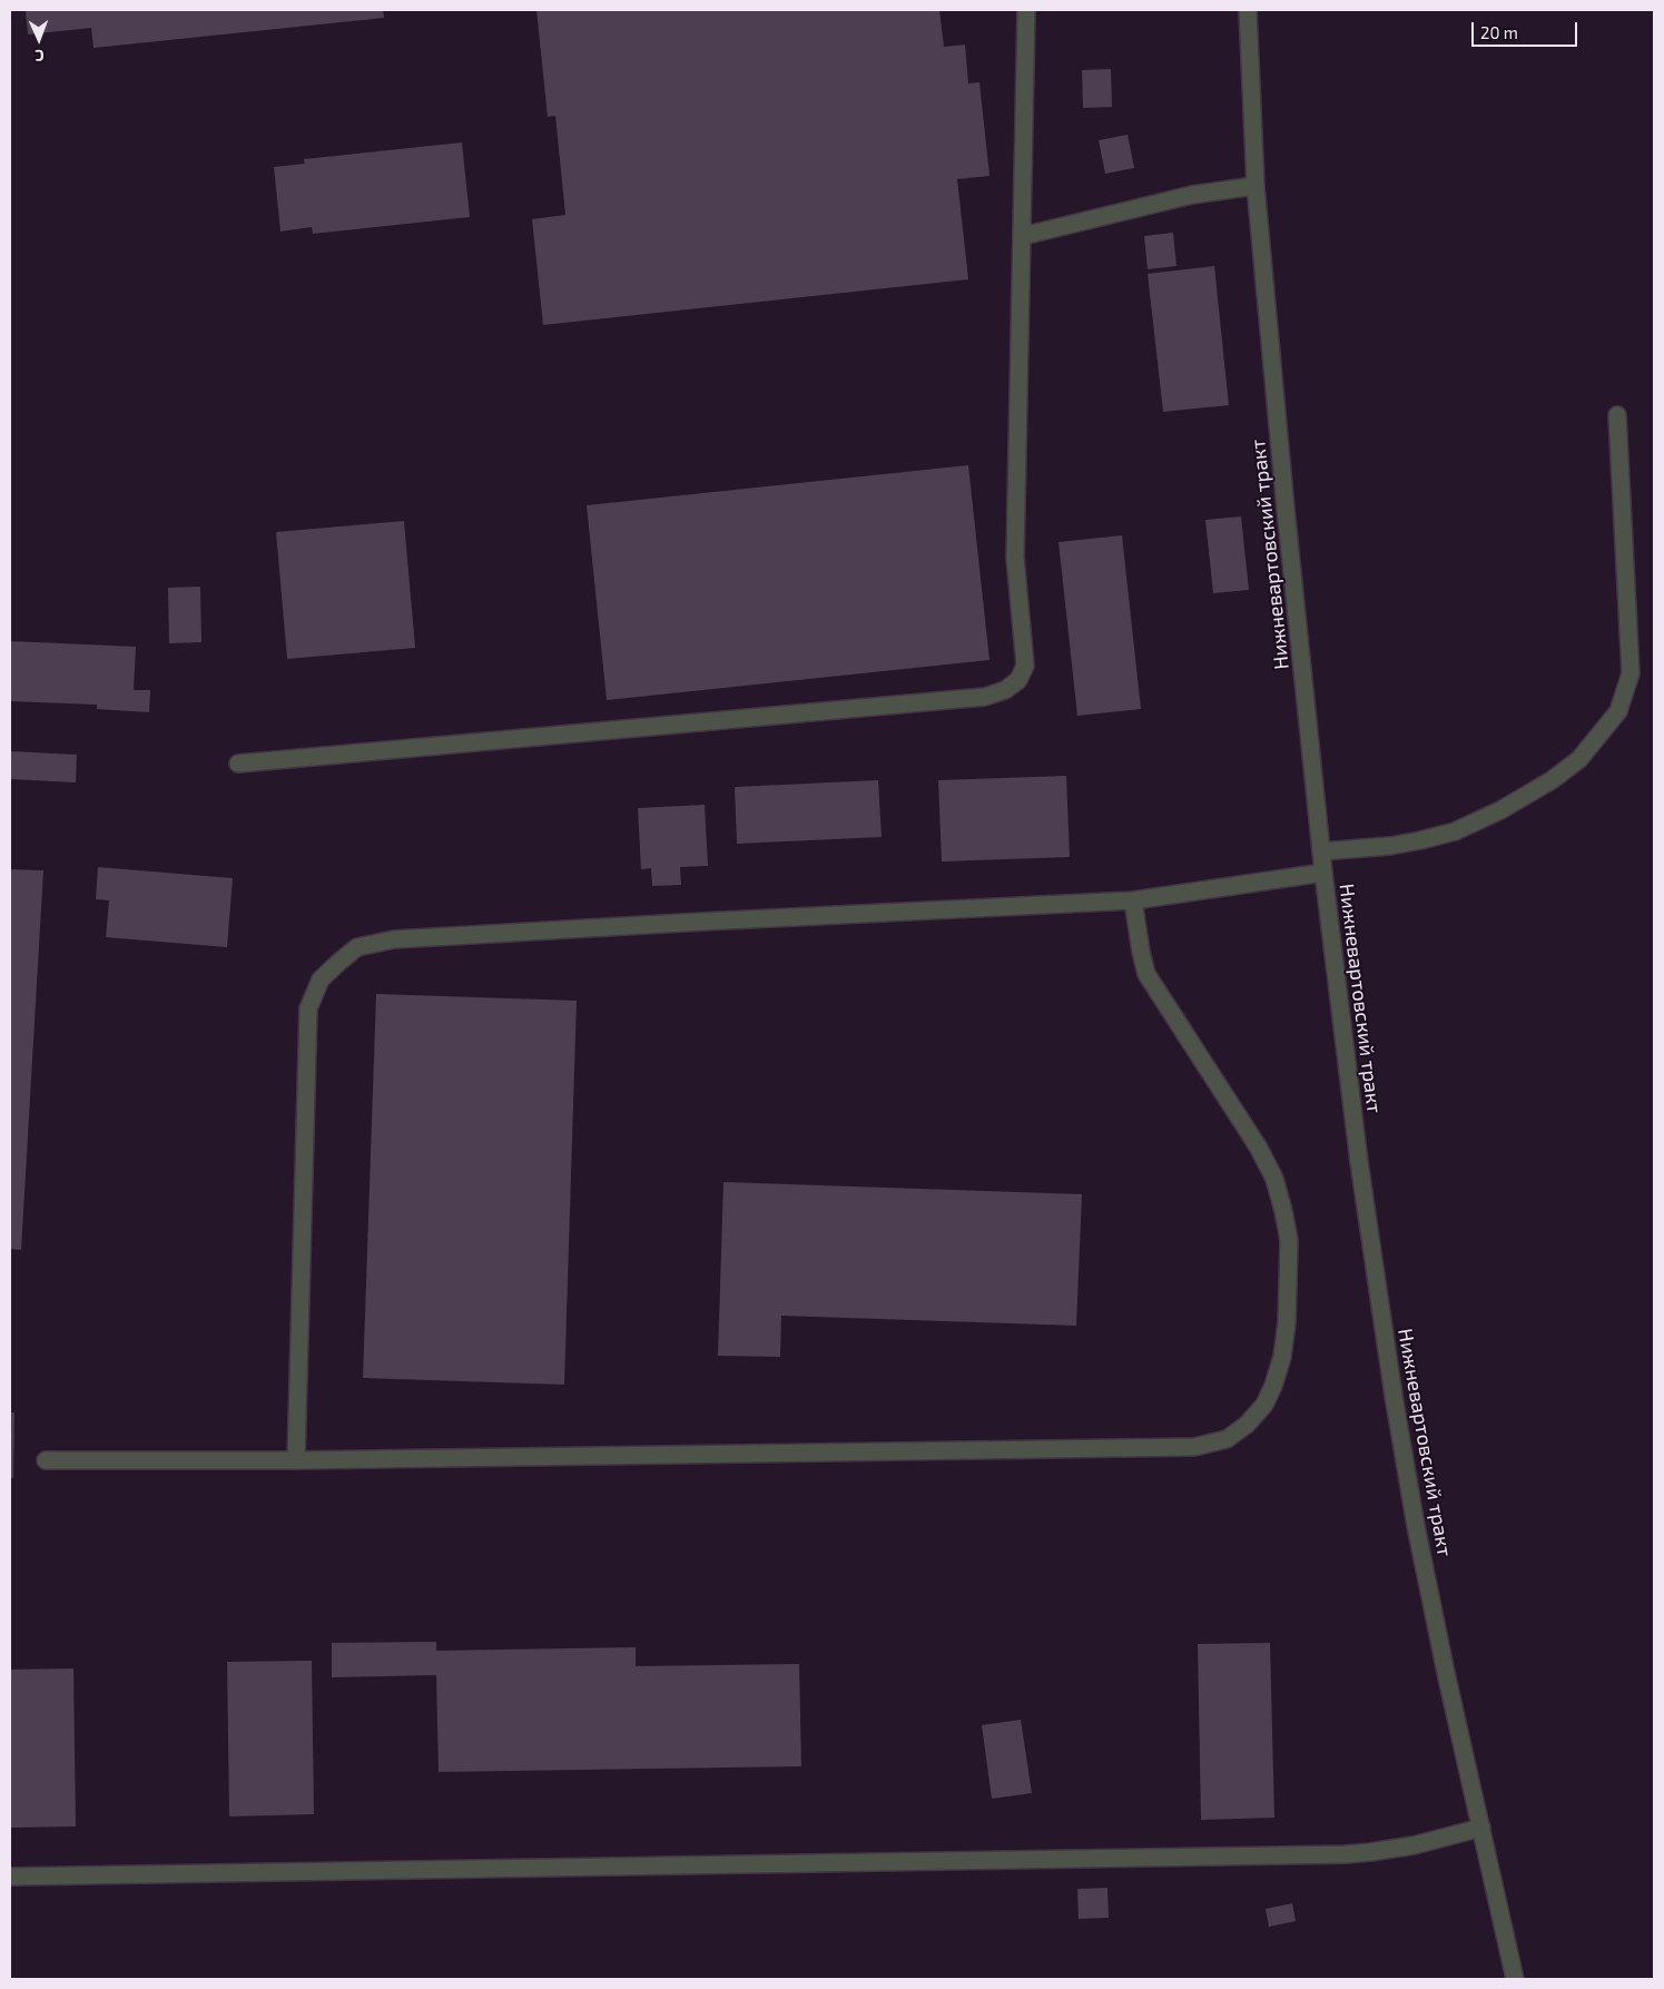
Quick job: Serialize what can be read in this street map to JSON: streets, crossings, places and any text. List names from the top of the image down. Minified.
{"streets":{"street":["Нижневартовский тракт"]},"scale_bar":"20 m","north":"bottom"}
